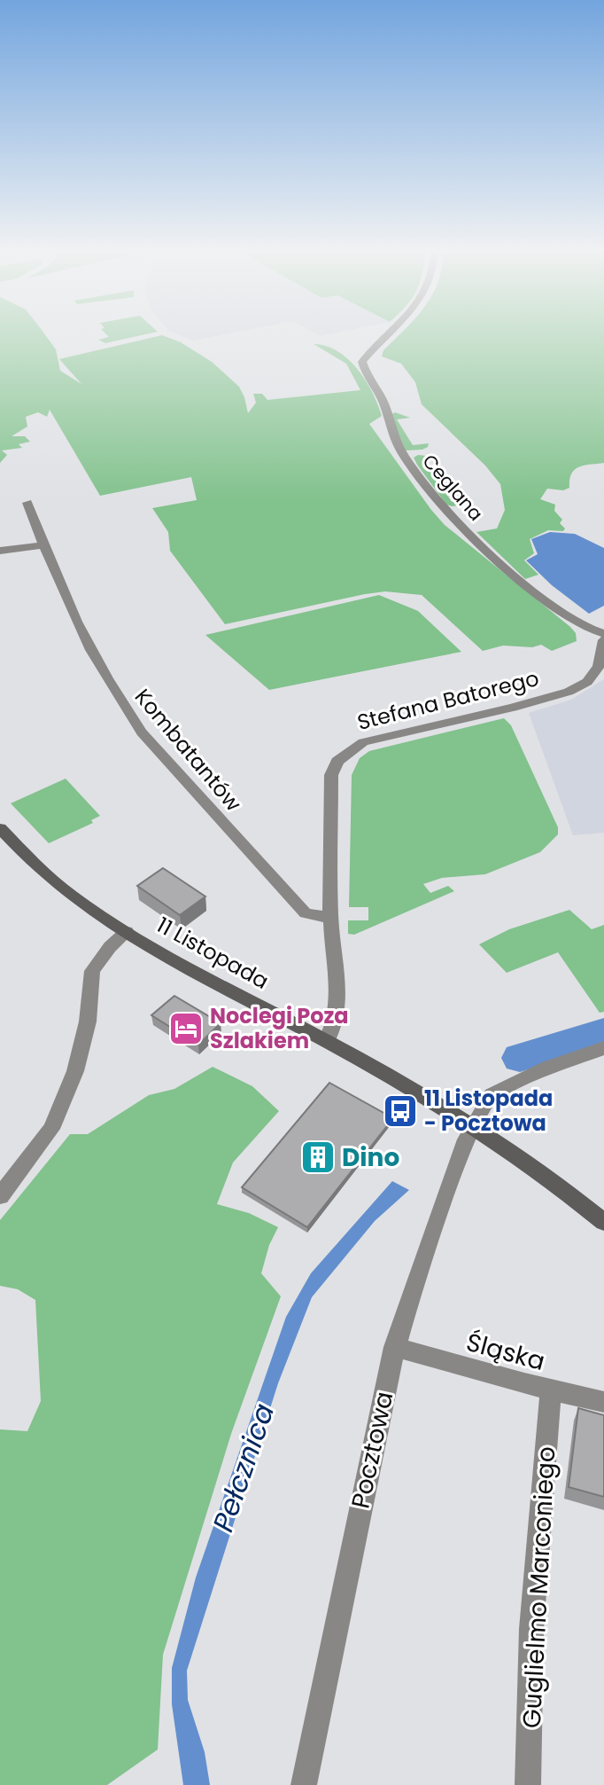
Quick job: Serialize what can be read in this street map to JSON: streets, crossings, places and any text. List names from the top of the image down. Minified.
{"streets":{"main road":["11 Listopada"],"street":["Ceglana","Stefana Batorego","Kombatantów","Śląska","Pocztowa","Guglielmo Marconiego"]},"crossings":[["Stefana Batorego","Kombatantów"],["Stefana Batorego","11 Listopada"],["11 Listopada","Pocztowa"],["Śląska","Pocztowa"],["Śląska","Guglielmo Marconiego"]],"water":["Pełcznica"],"places":{"hotel":["Noclegi Poza Szlakiem"],"bus stop":["11 Listopada - Pocztowa"],"building":["Dino"]}}
